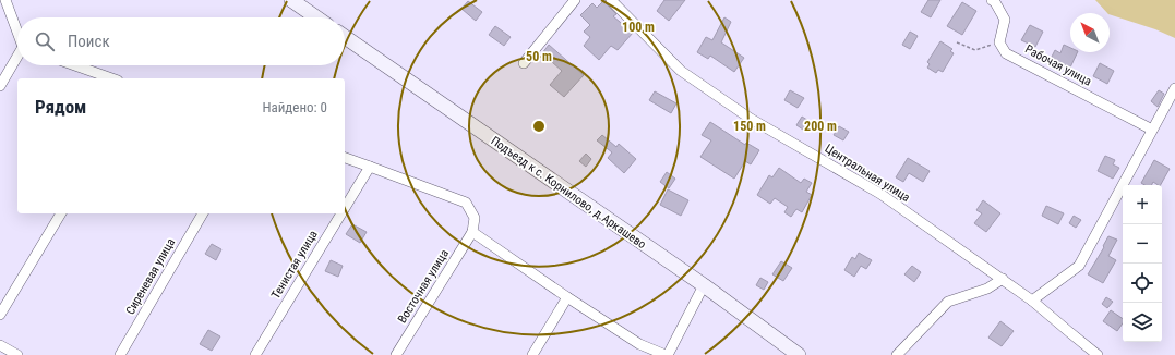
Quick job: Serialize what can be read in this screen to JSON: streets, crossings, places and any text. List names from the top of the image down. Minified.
{"streets":{"street":["Рабочая улица","Центральная улица","Подъезд к с. Корнилово, д.Аркашево","Тенистая улица","Сиреневая улица","Восточная улица"]},"north":"top left","page":{"search":"Поиск","heading":["Рядом","Найдено: 0"],"map_buttons":["+","−"]},"rings":["100 m","50 m","150 m","200 m"]}
